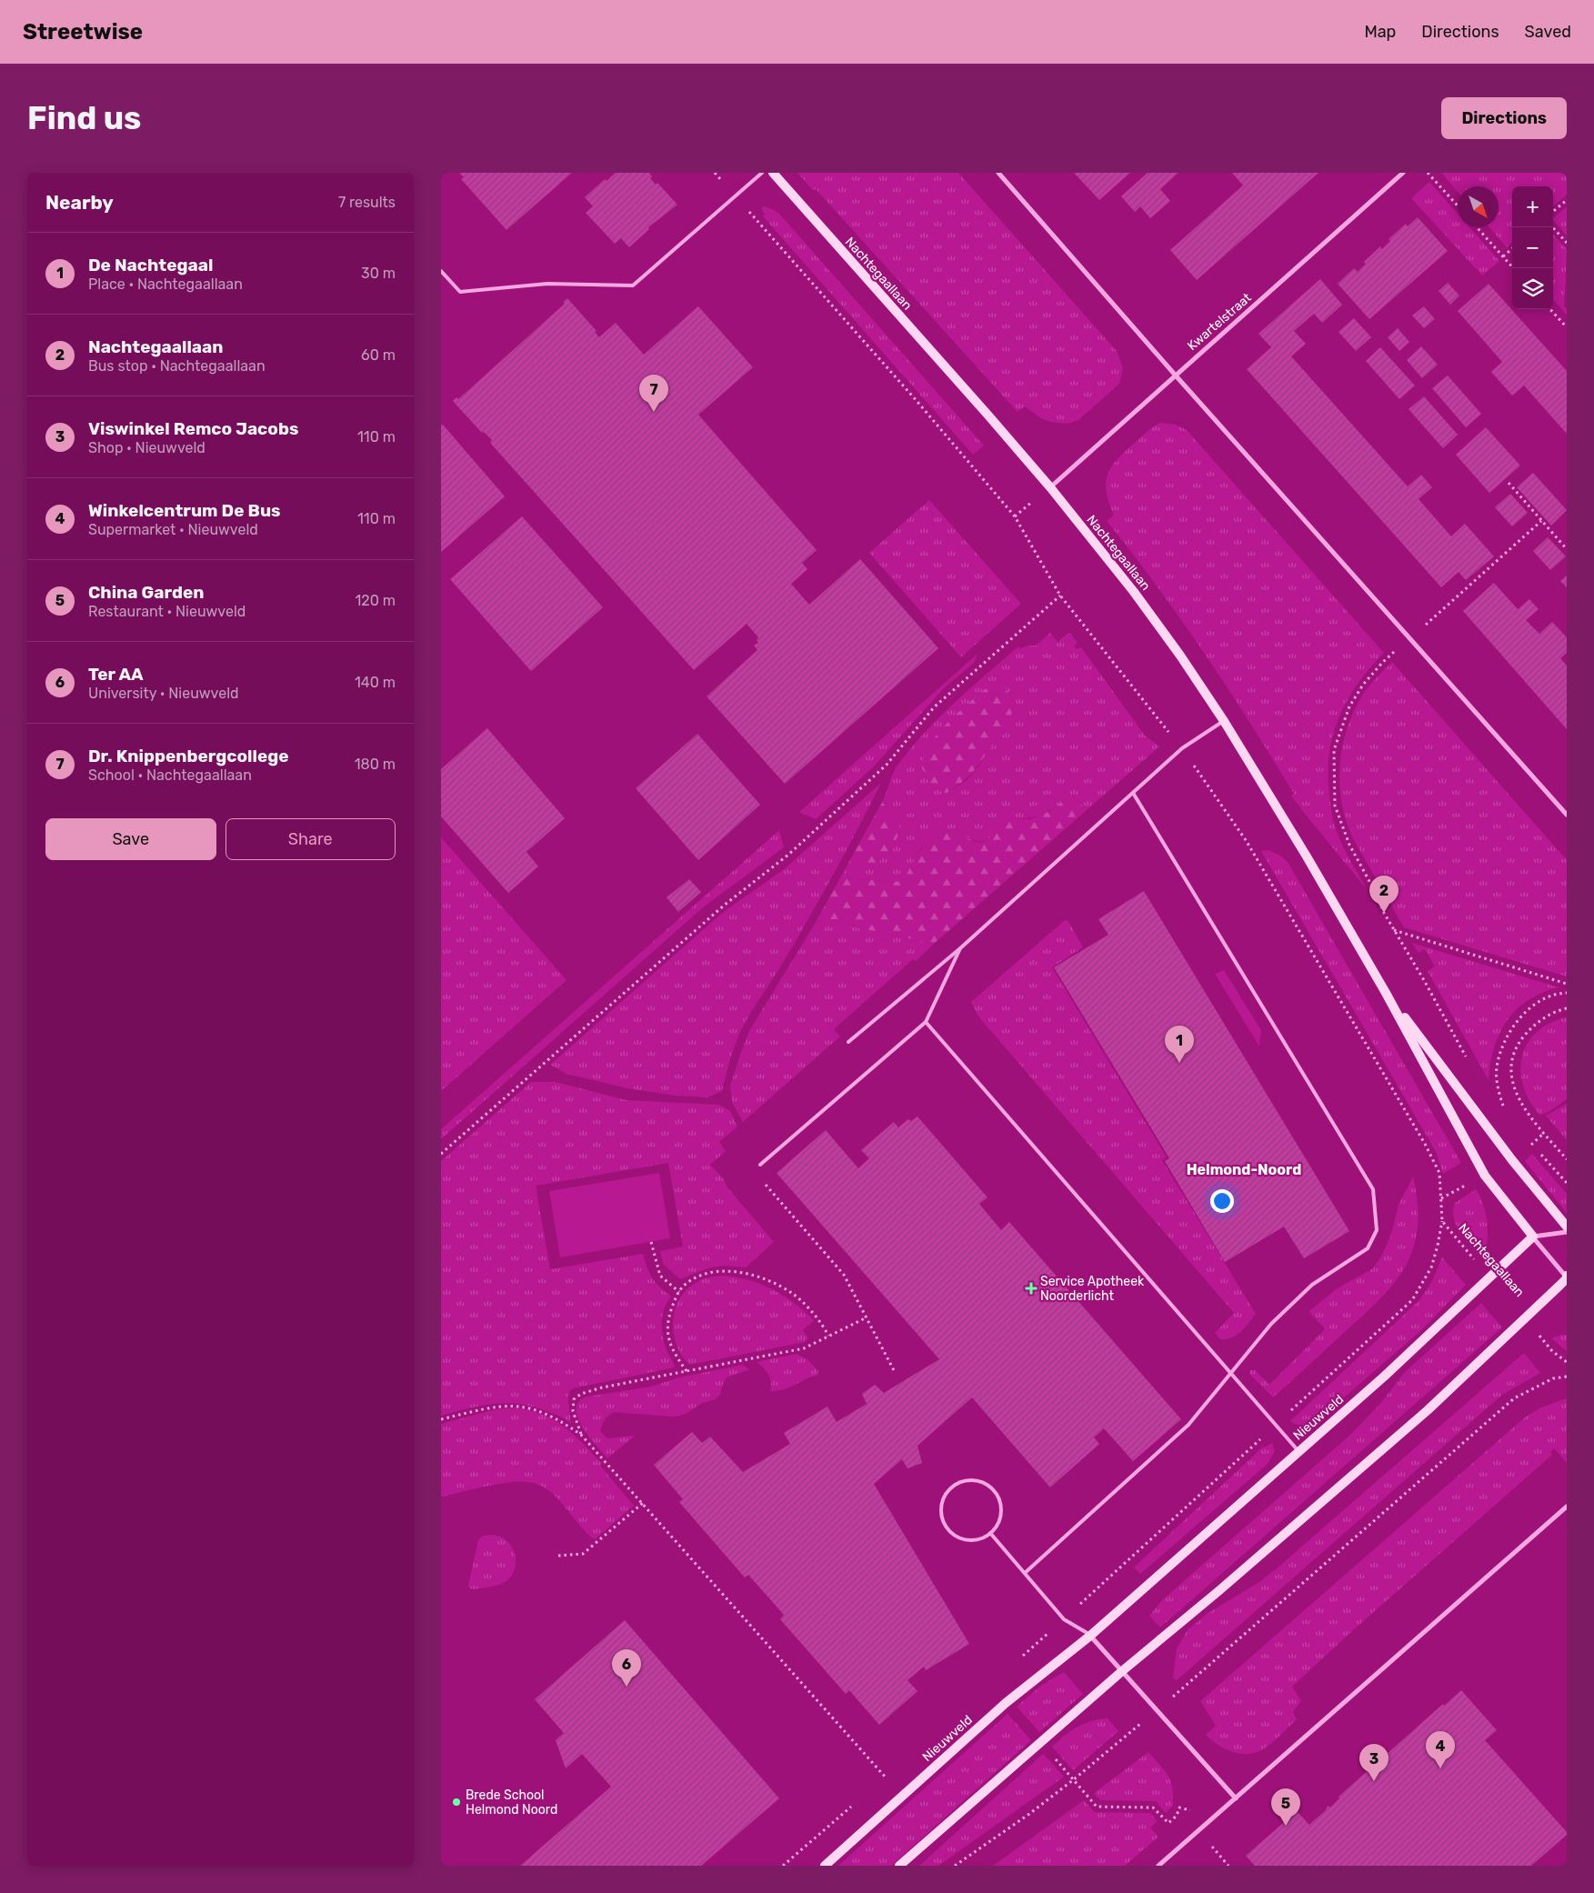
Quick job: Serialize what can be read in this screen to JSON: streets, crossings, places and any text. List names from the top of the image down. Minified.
{"streets":{"street":["Nachtegaallaan","Kwartelstraat","Nieuwveld"]},"crossings":[["Nachtegaallaan","Kwartelstraat"],["Nachtegaallaan","Nieuwveld"]],"districts":["Helmond-Noord"],"places":{"health":["Service Apotheek Noorderlicht"],"other":["Brede School Helmond Noord"]},"north":"bottom right","page":{"header":"Streetwise","nav":["Map","Directions","Saved"],"buttons":["Directions",["Save","Share"]],"title":"Find us","heading":["Nearby","7 results"],"map_buttons":["+","−"],"list":[{"mark":"1","name":"De Nachtegaal","note":"Place · Nachtegaallaan","value":"30 m"},{"mark":"2","name":"Nachtegaallaan","note":"Bus stop · Nachtegaallaan","value":"60 m"},{"mark":"3","name":"Viswinkel Remco Jacobs","note":"Shop · Nieuwveld","value":"110 m"},{"mark":"4","name":"Winkelcentrum De Bus","note":"Supermarket · Nieuwveld","value":"110 m"},{"mark":"5","name":"China Garden","note":"Restaurant · Nieuwveld","value":"120 m"},{"mark":"6","name":"Ter AA","note":"University · Nieuwveld","value":"140 m"},{"mark":"7","name":"Dr. Knippenbergcollege","note":"School · Nachtegaallaan","value":"180 m"}],"pins":["7","2","1","6","4","3","5"]}}
